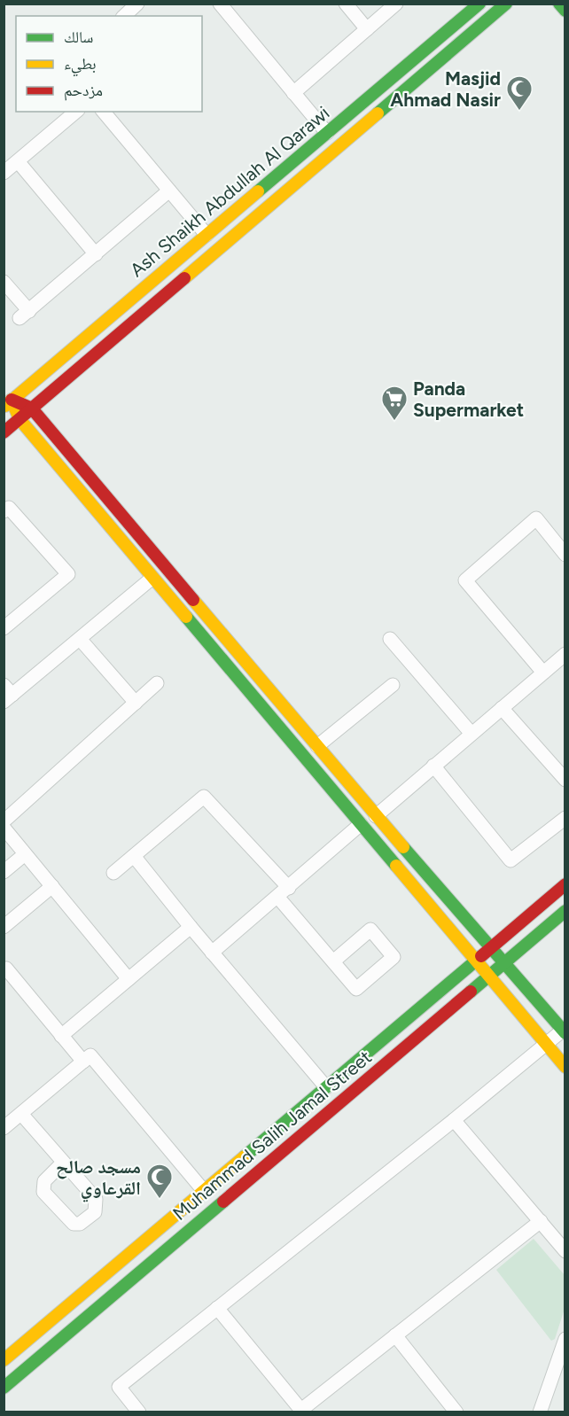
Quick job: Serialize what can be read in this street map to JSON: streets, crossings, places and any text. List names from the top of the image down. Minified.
{"streets":{"street":["Ash Shaikh Abdullah Al Qarawi","Muhammad Salih Jamal Street"]},"places":{"mosque":["Masjid Ahmad Nasir","مسجد صالح القرعاوي"],"supermarket":["Panda Supermarket"]},"legend":["سالك","بطيء","مزدحم"]}
